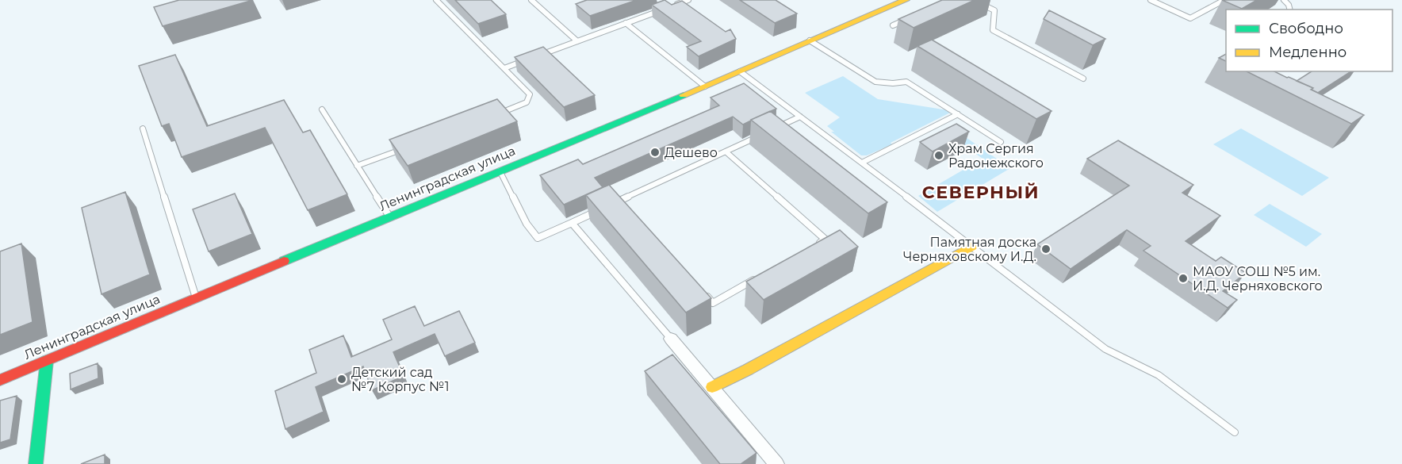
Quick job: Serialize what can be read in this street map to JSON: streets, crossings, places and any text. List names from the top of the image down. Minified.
{"streets":{"street":["Ленинградская улица"]},"districts":["СЕВЕРНЫЙ"],"places":["Дешево","Храм Сергия Радонежского","Памятная доска Черняховскому И.Д.","МАОУ СОШ №5 им. И.Д. Черняховского","Детский сад №7 Корпус №1"],"legend":["Свободно","Медленно"]}
